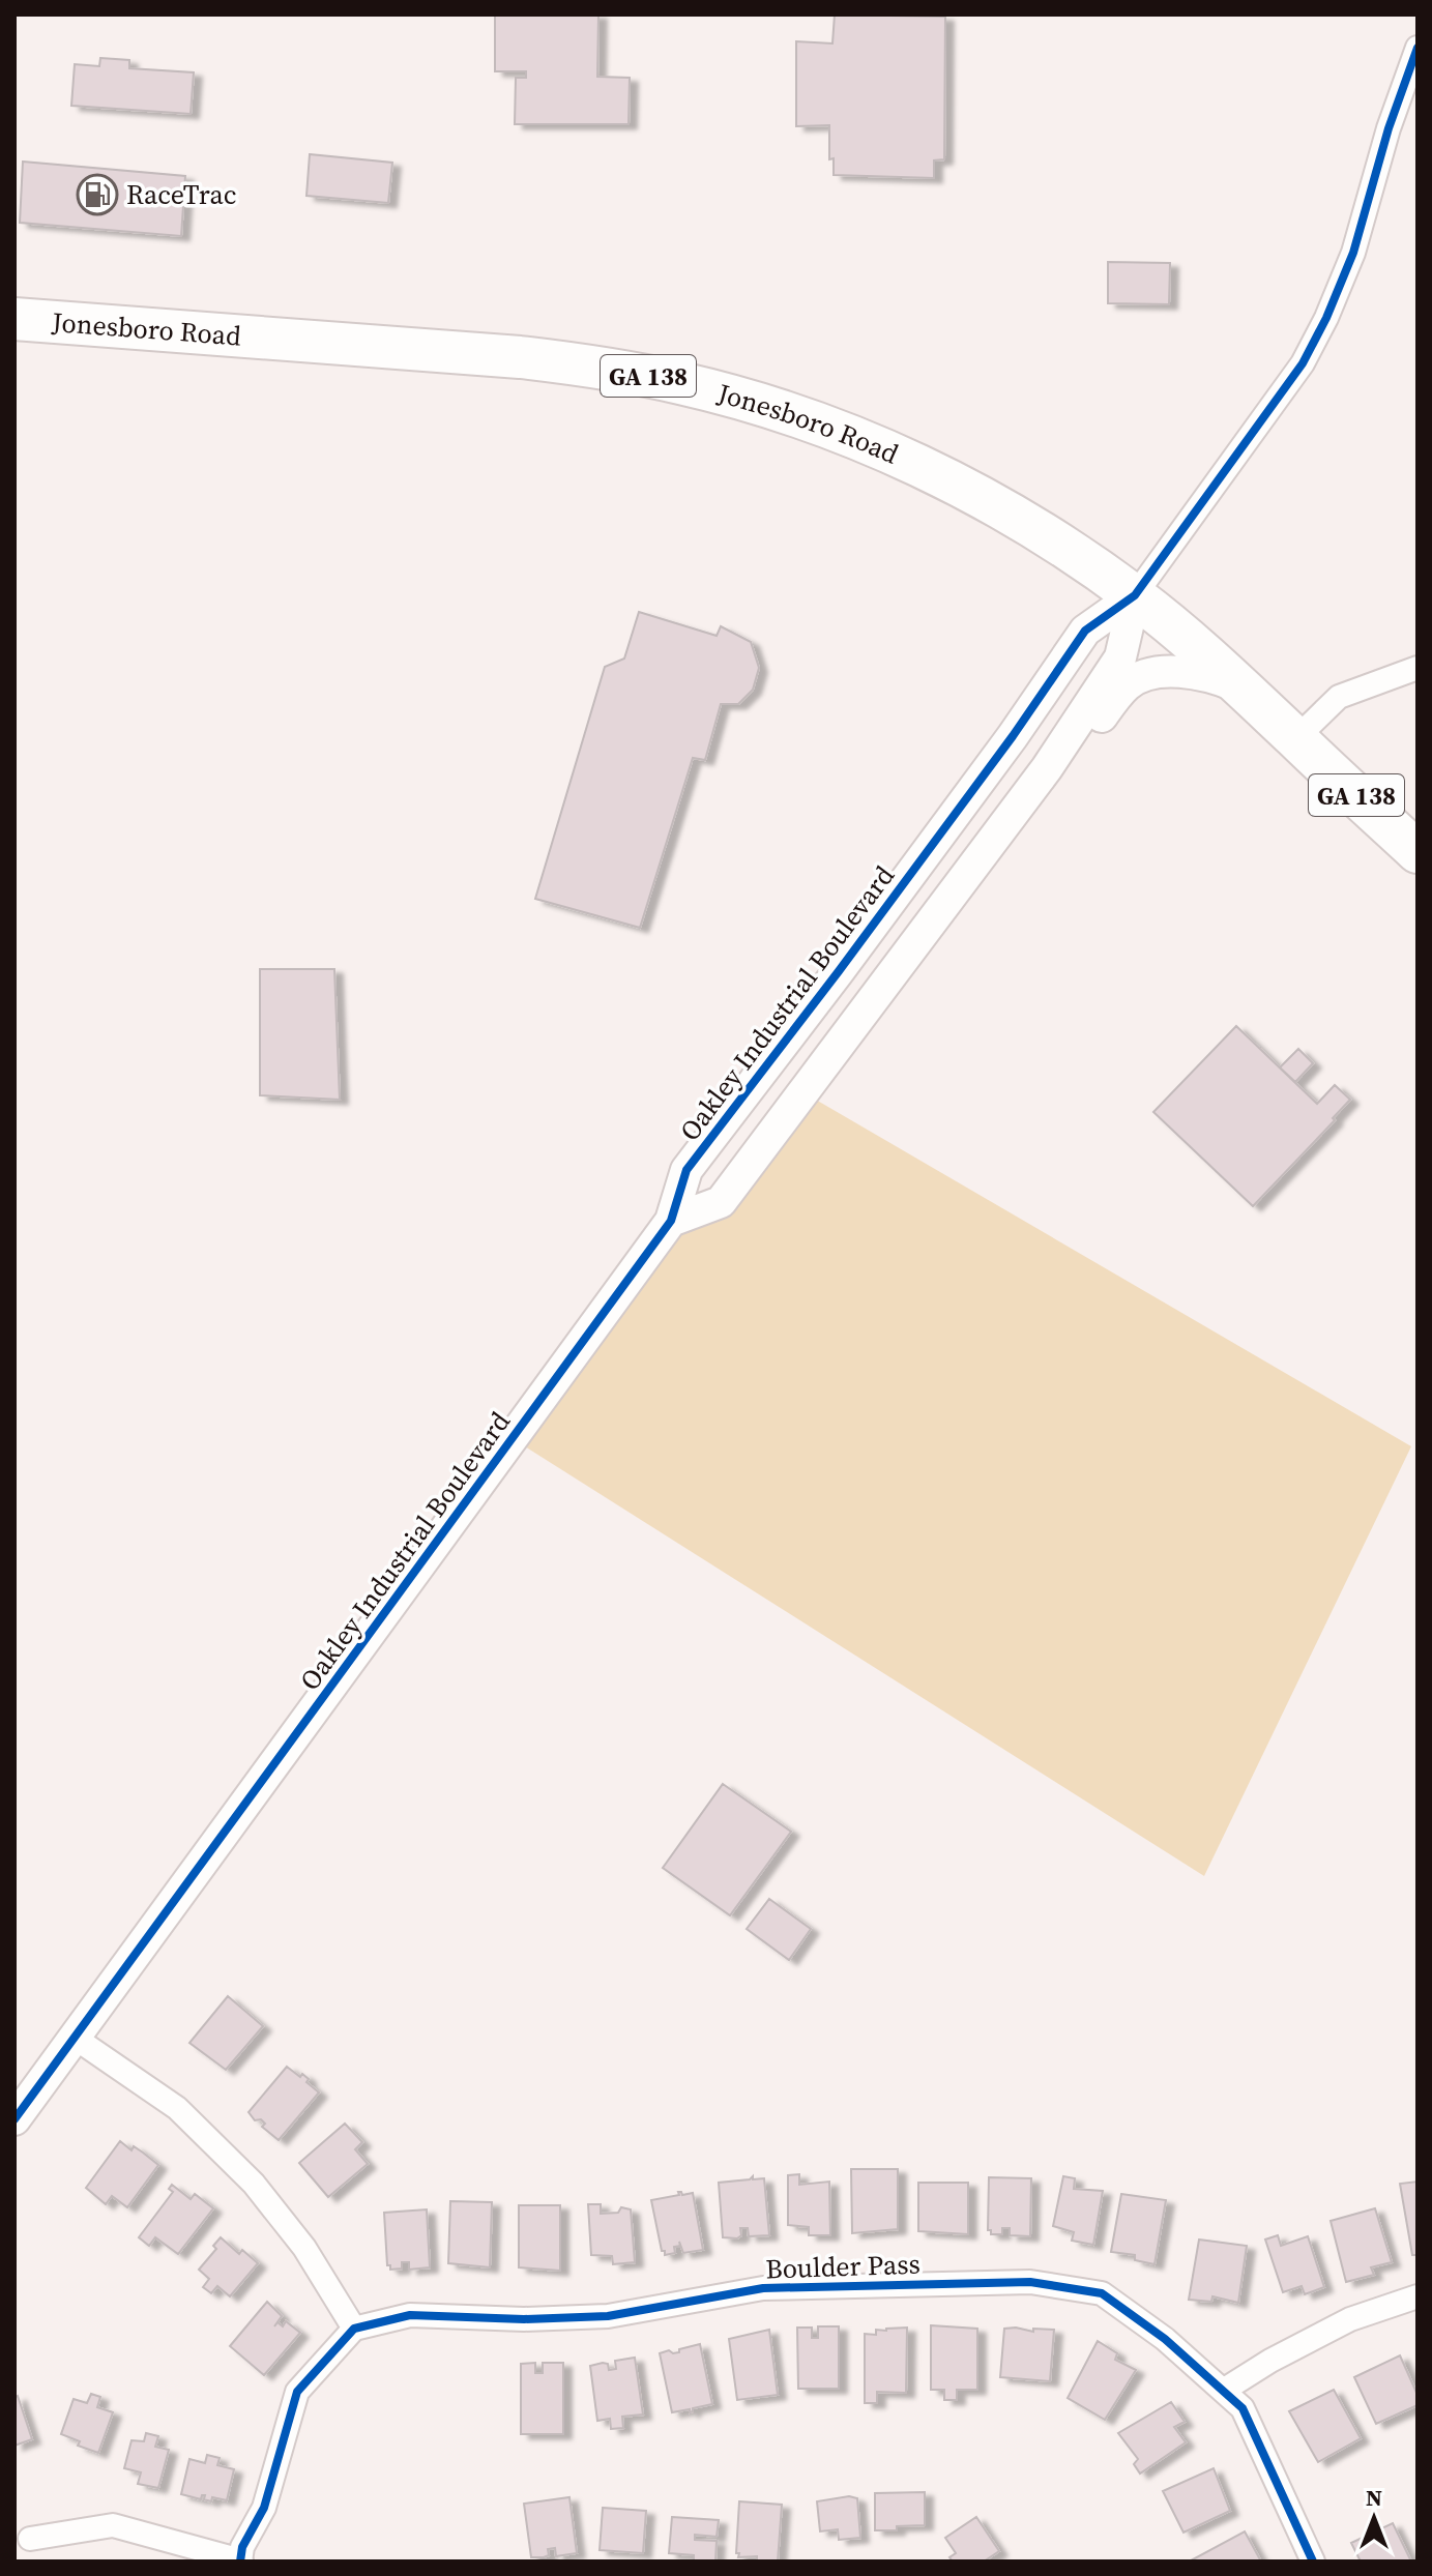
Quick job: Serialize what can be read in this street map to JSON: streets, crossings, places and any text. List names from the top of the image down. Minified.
{"streets":{"highway":["Jonesboro Road","GA 138"],"street":["Oakley Industrial Boulevard","Boulder Pass"]},"crossings":[["Jonesboro Road","Oakley Industrial Boulevard"]],"places":{"fuel station":["RaceTrac"]},"north":"top"}
